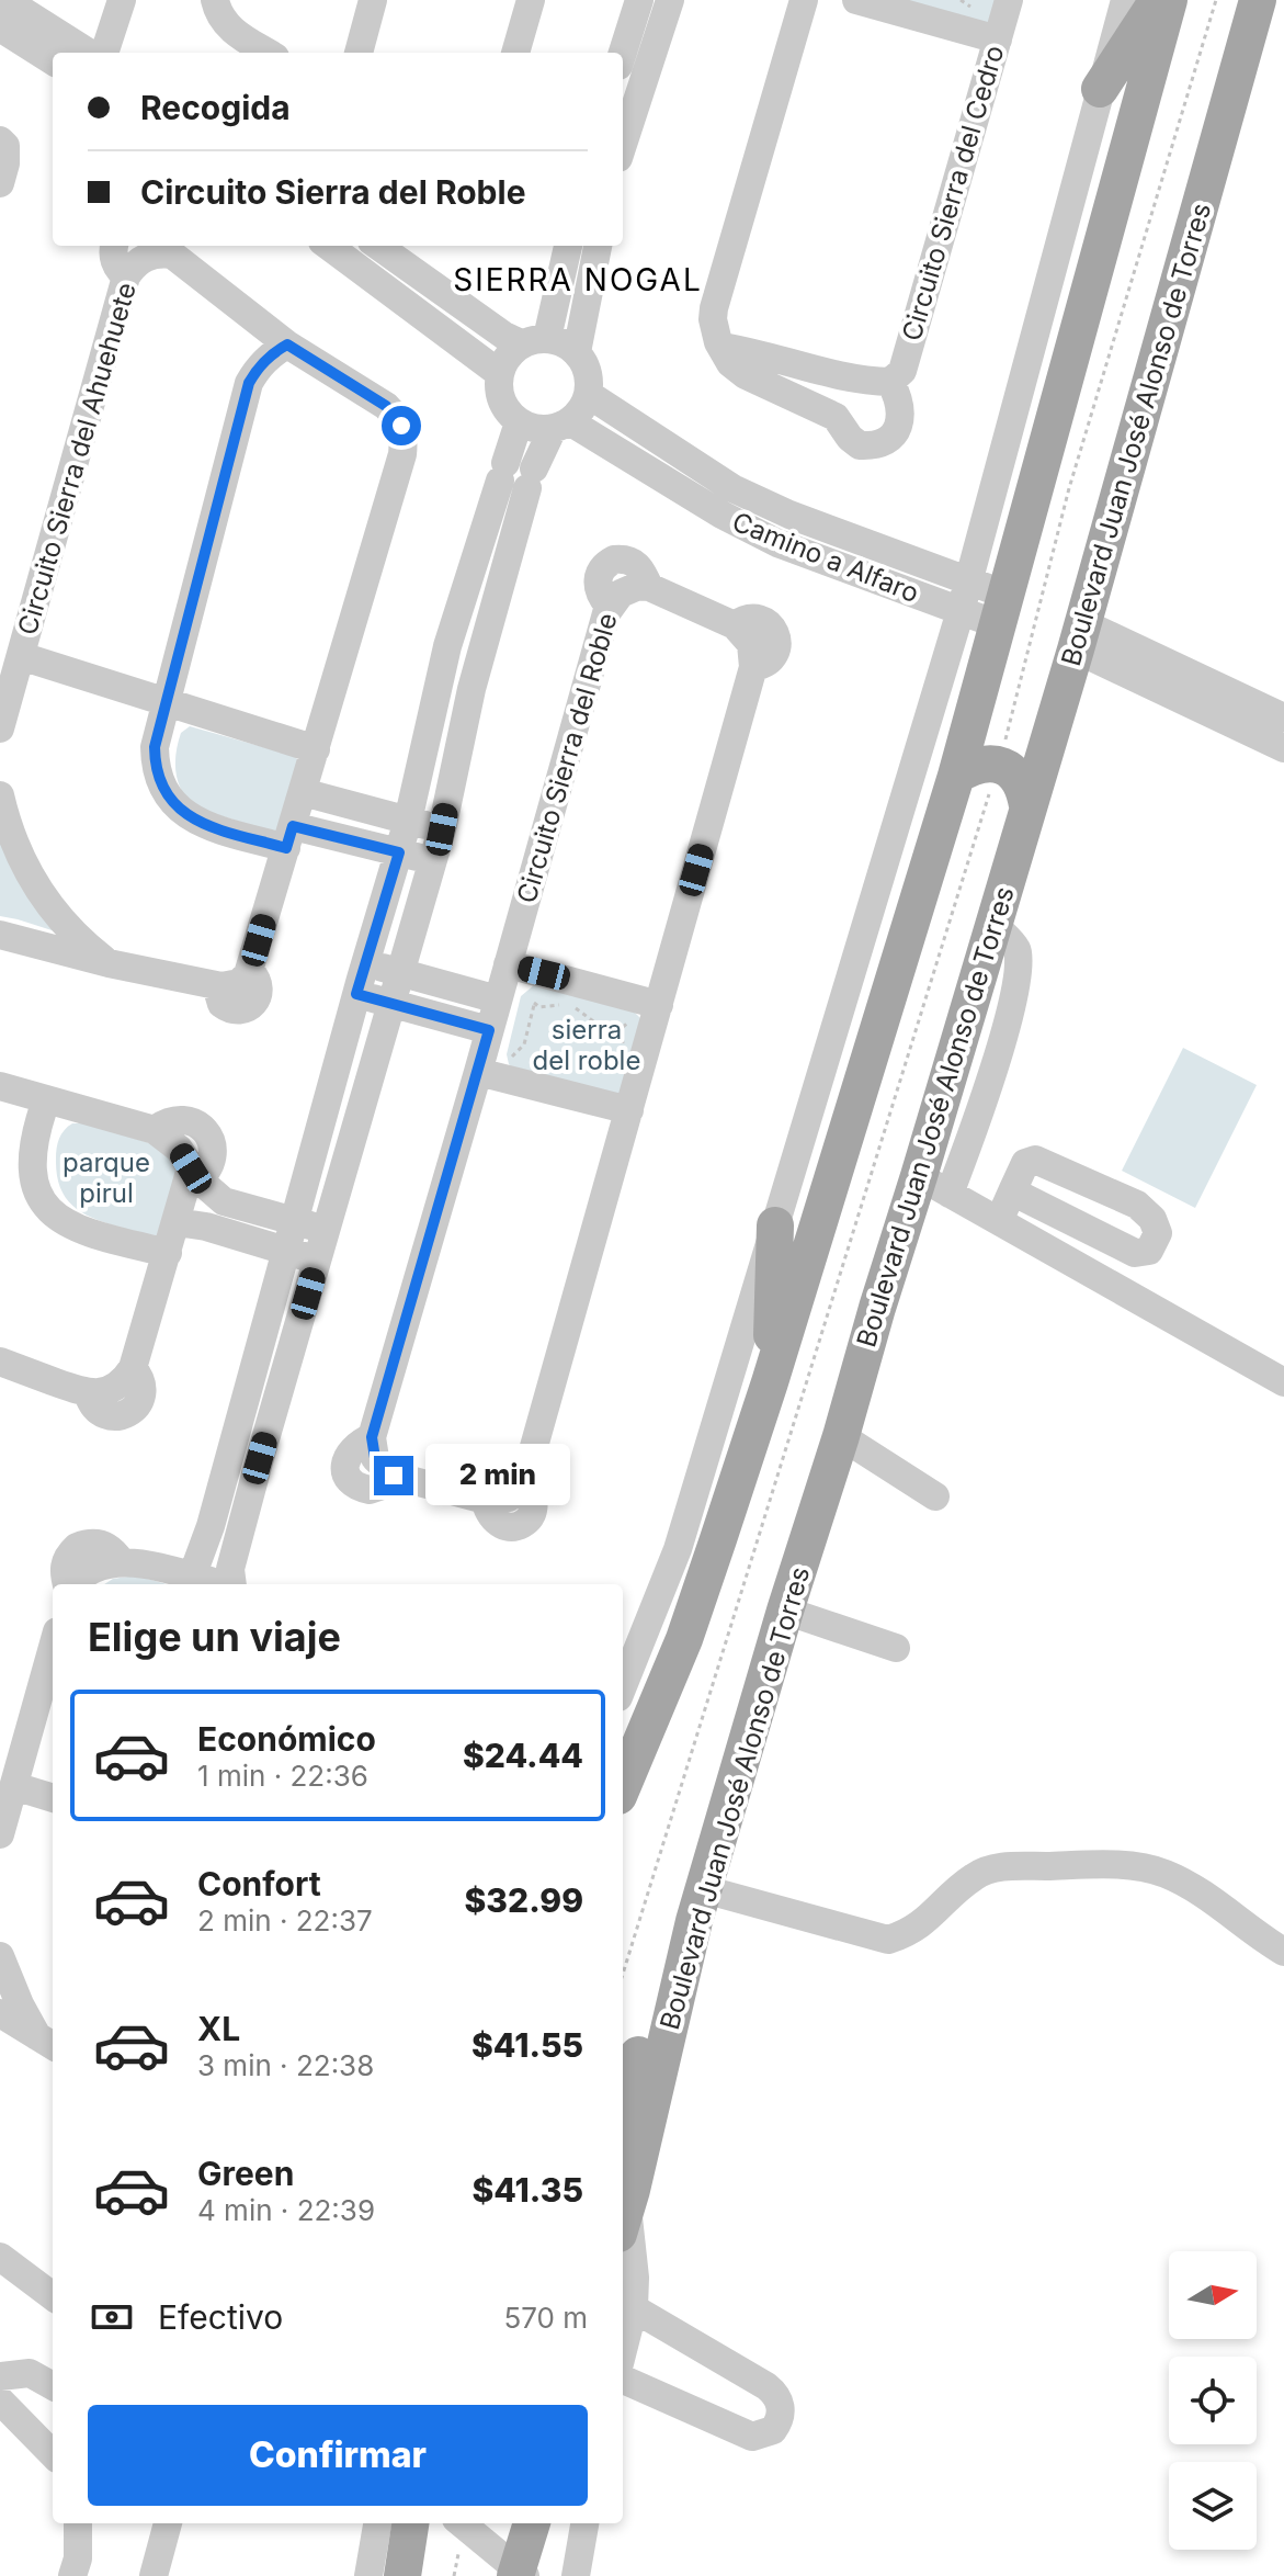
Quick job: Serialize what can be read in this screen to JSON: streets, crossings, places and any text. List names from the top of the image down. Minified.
{"streets":{"main road":["Boulevard Juan José Alonso de Torres"],"street":["Circuito Sierra del Cedro","Circuito Sierra del Ahuehuete","Camino a Alfaro","Circuito Sierra del Roble"]},"districts":["SIERRA NOGAL"],"parks":["sierra del roble","parque pirul"],"north":"right","page":{"banner":["Recogida","Circuito Sierra del Roble"],"bubble":"2 min","heading":"Elige un viaje","list":[{"name":"Económico","note":"1 min · 22:36","value":"$24.44"},{"name":"Confort","note":"2 min · 22:37","value":"$32.99"},{"name":"XL","note":"3 min · 22:38","value":"$41.55"},{"name":"Green","note":"4 min · 22:39","value":"$41.35"}],"pay":["Efectivo","570 m"],"buttons":"Confirmar"}}
